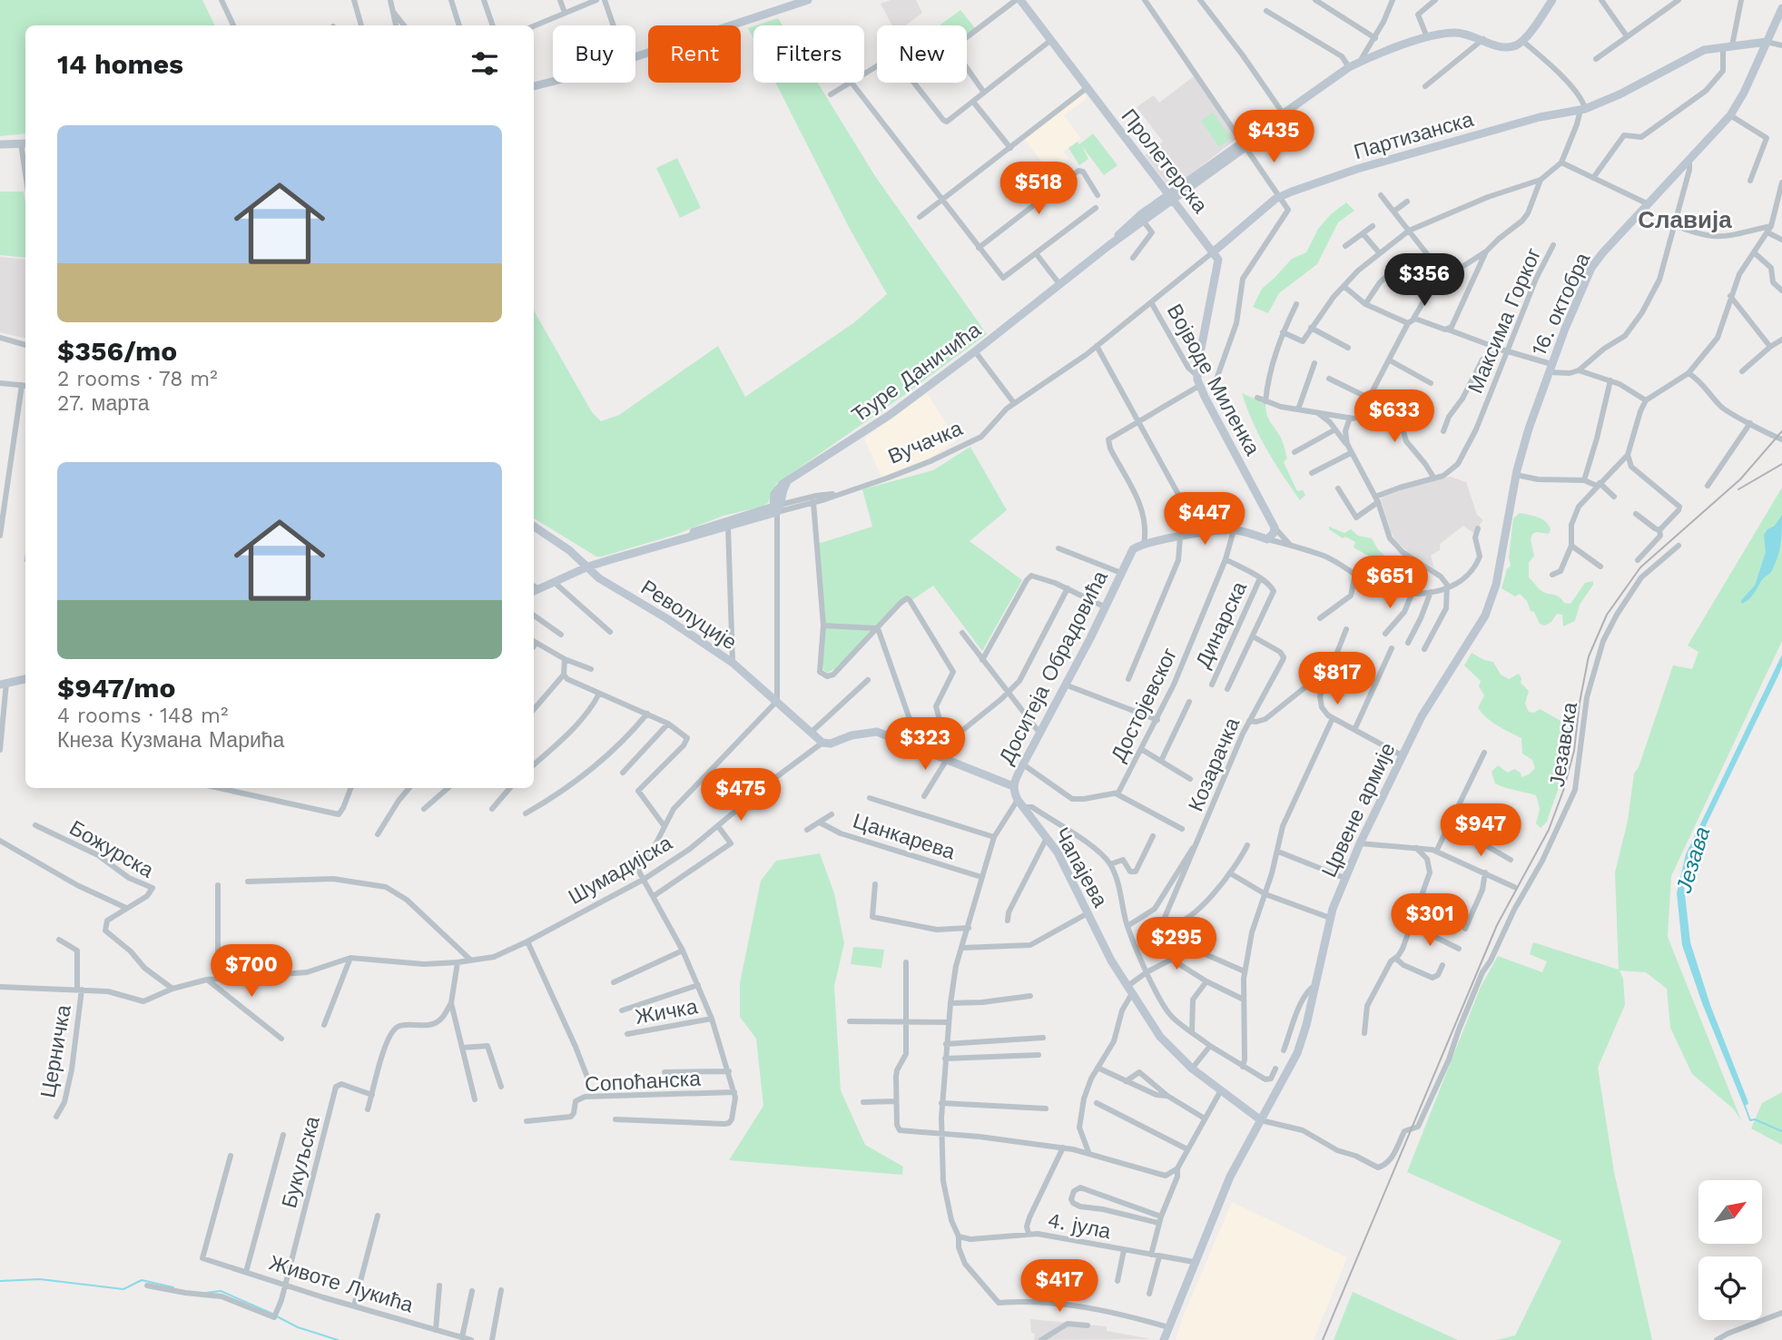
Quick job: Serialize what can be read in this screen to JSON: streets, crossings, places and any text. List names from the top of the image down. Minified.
{"streets":{"street":["Партизанска","Пролетерска","16. октобра","Максима Горког","Ђуре Даничића","Војводе Миленка","Вучачка","Револуције","Динарска","Доситеја Обрадовића","Достојевског","Језавска","Козарачка","Црвене армије","Цанкарева","Божурска","Чапајева","Шумадијска","Жичка","Церничка","Сопоћанска","Букуљска","4. јула","Животе Лукића"]},"crossings":[["Партизанска","Пролетерска"],["Партизанска","16. октобра"],["Партизанска","Војводе Миленка"],["Партизанска","Вучачка"],["Пролетерска","Ђуре Даничића"],["16. октобра","Црвене армије"],["Ђуре Даничића","Вучачка"],["Вучачка","Револуције"],["Револуције","Шумадијска"],["Доситеја Обрадовића","Достојевског"],["Доситеја Обрадовића","Чапајева"],["Доситеја Обрадовића","Шумадијска"],["Језавска","Црвене армије"],["Језавска","Чапајева"],["Црвене армије","Чапајева"],["Црвене армије","4. јула"],["Букуљска","Животе Лукића"]],"districts":["Славија"],"water":["Језава"],"north":"top right","page":{"chip":["Buy","Rent","Filters","New"],"heading":"14 homes","list":[{"name":"$356/mo","note":"2 rooms · 78 m² · 27. марта"},{"name":"$947/mo","note":"4 rooms · 148 m² · Кнеза Кузмана Марића"}],"price":["$435","$518","$356","$633","$447","$651","$817","$323","$475","$947","$301","$295","$700","$417"]}}
